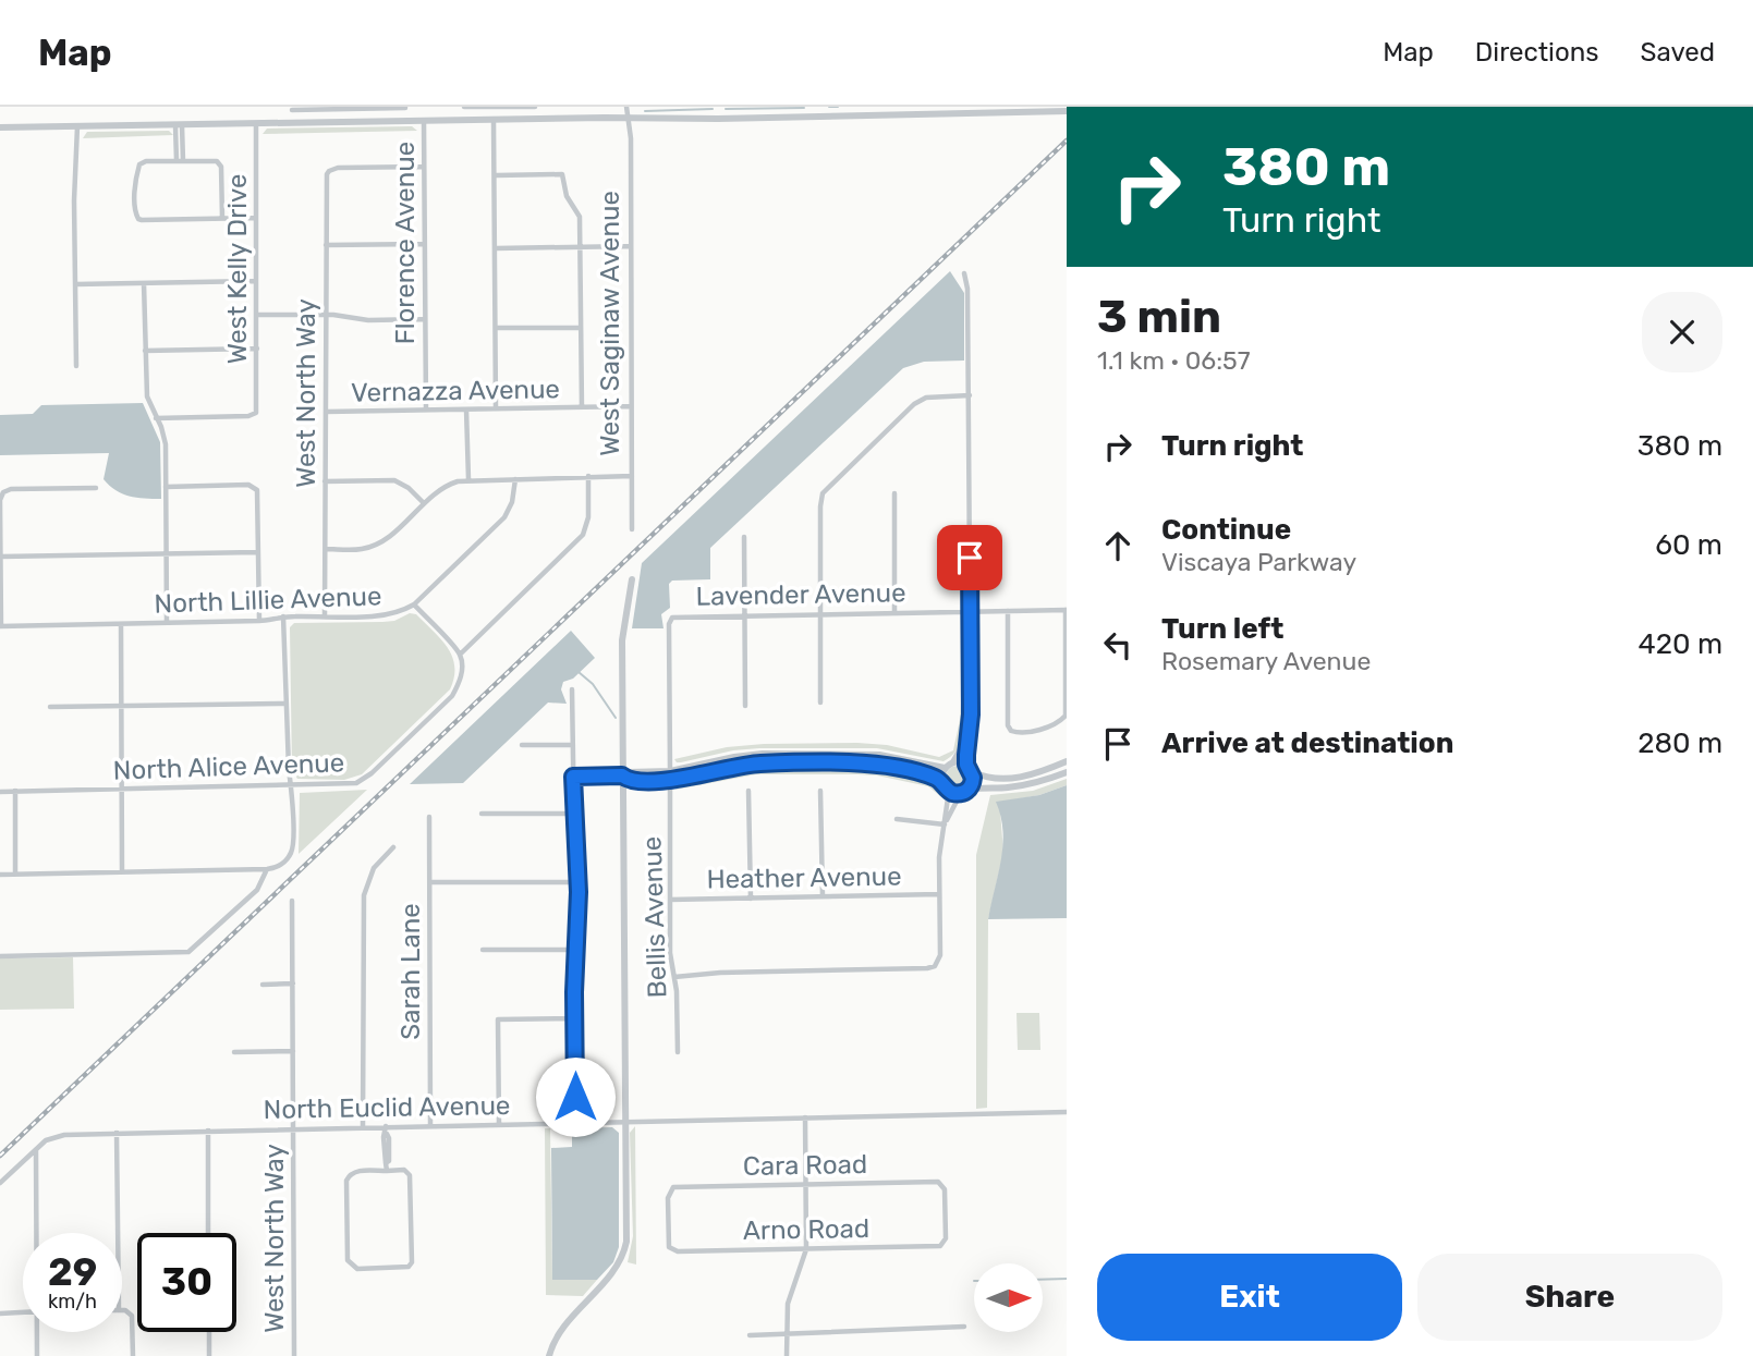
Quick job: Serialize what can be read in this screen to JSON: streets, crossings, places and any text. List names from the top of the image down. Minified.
{"streets":{"street":["Florence Avenue","West Kelly Drive","West Saginaw Avenue","Vernazza Avenue","West North Way","Lavender Avenue","North Lillie Avenue","North Alice Avenue","Heather Avenue","Bellis Avenue","Sarah Lane","North Euclid Avenue","Cara Road","Arno Road"]},"crossings":[["Florence Avenue","Vernazza Avenue"],["Florence Avenue","West North Way"],["West Saginaw Avenue","Vernazza Avenue"],["Vernazza Avenue","West North Way"],["West North Way","North Lillie Avenue"],["West North Way","North Euclid Avenue"],["Heather Avenue","Bellis Avenue"],["Sarah Lane","North Euclid Avenue"],["Cara Road","Arno Road"]],"north":"right","page":{"header":"Map","nav":["Map","Directions","Saved"],"turn":["380 m","Turn right"],"heading":["3 min","1.1 km · 06:57"],"list":[{"name":"Turn right","value":"380 m"},{"name":"Continue","note":"Viscaya Parkway","value":"60 m"},{"name":"Turn left","note":"Rosemary Avenue","value":"420 m"},{"name":"Arrive at destination","value":"280 m"}],"speed":"29 km/h","limit":"30","buttons":["Exit","Share"]}}
